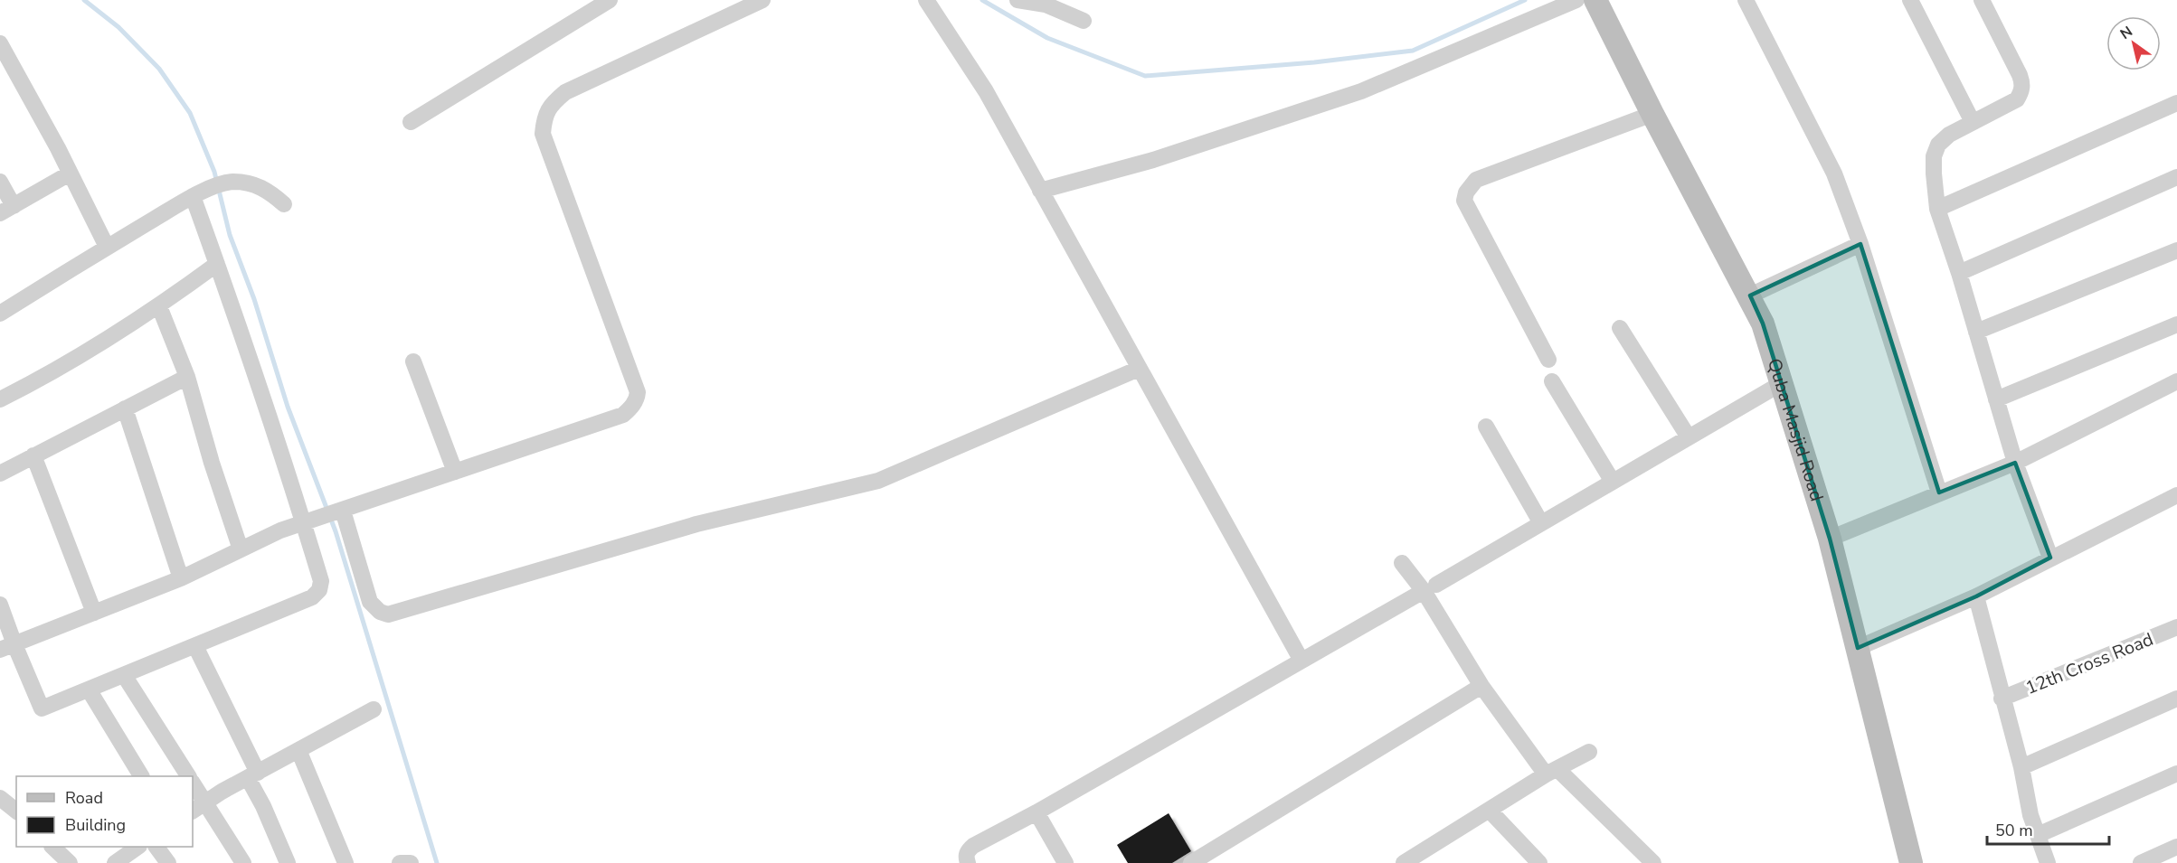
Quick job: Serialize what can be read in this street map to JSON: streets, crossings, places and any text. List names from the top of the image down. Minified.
{"streets":{"street":["Quba Masjid Road","12th Cross Road"]},"legend":["Road","Building"],"scale_bar":"50 m","north":"top left"}
